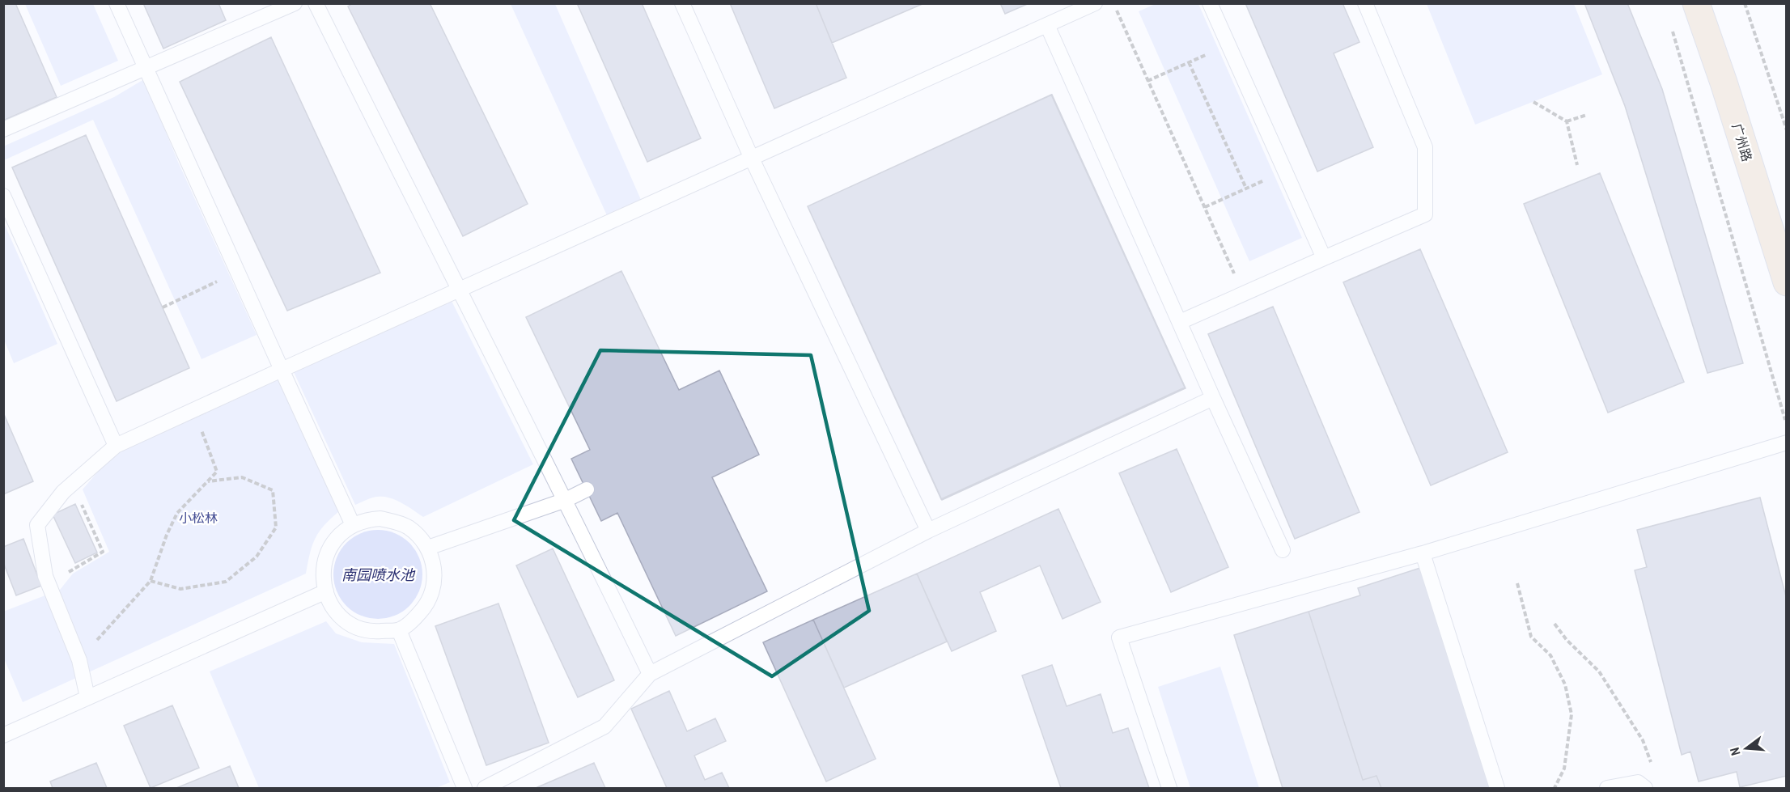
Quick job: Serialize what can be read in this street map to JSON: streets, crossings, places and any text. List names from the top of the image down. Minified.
{"streets":{"main road":["广州路"]},"water":["南园喷水池"],"parks":["小松林"],"north":"left"}
